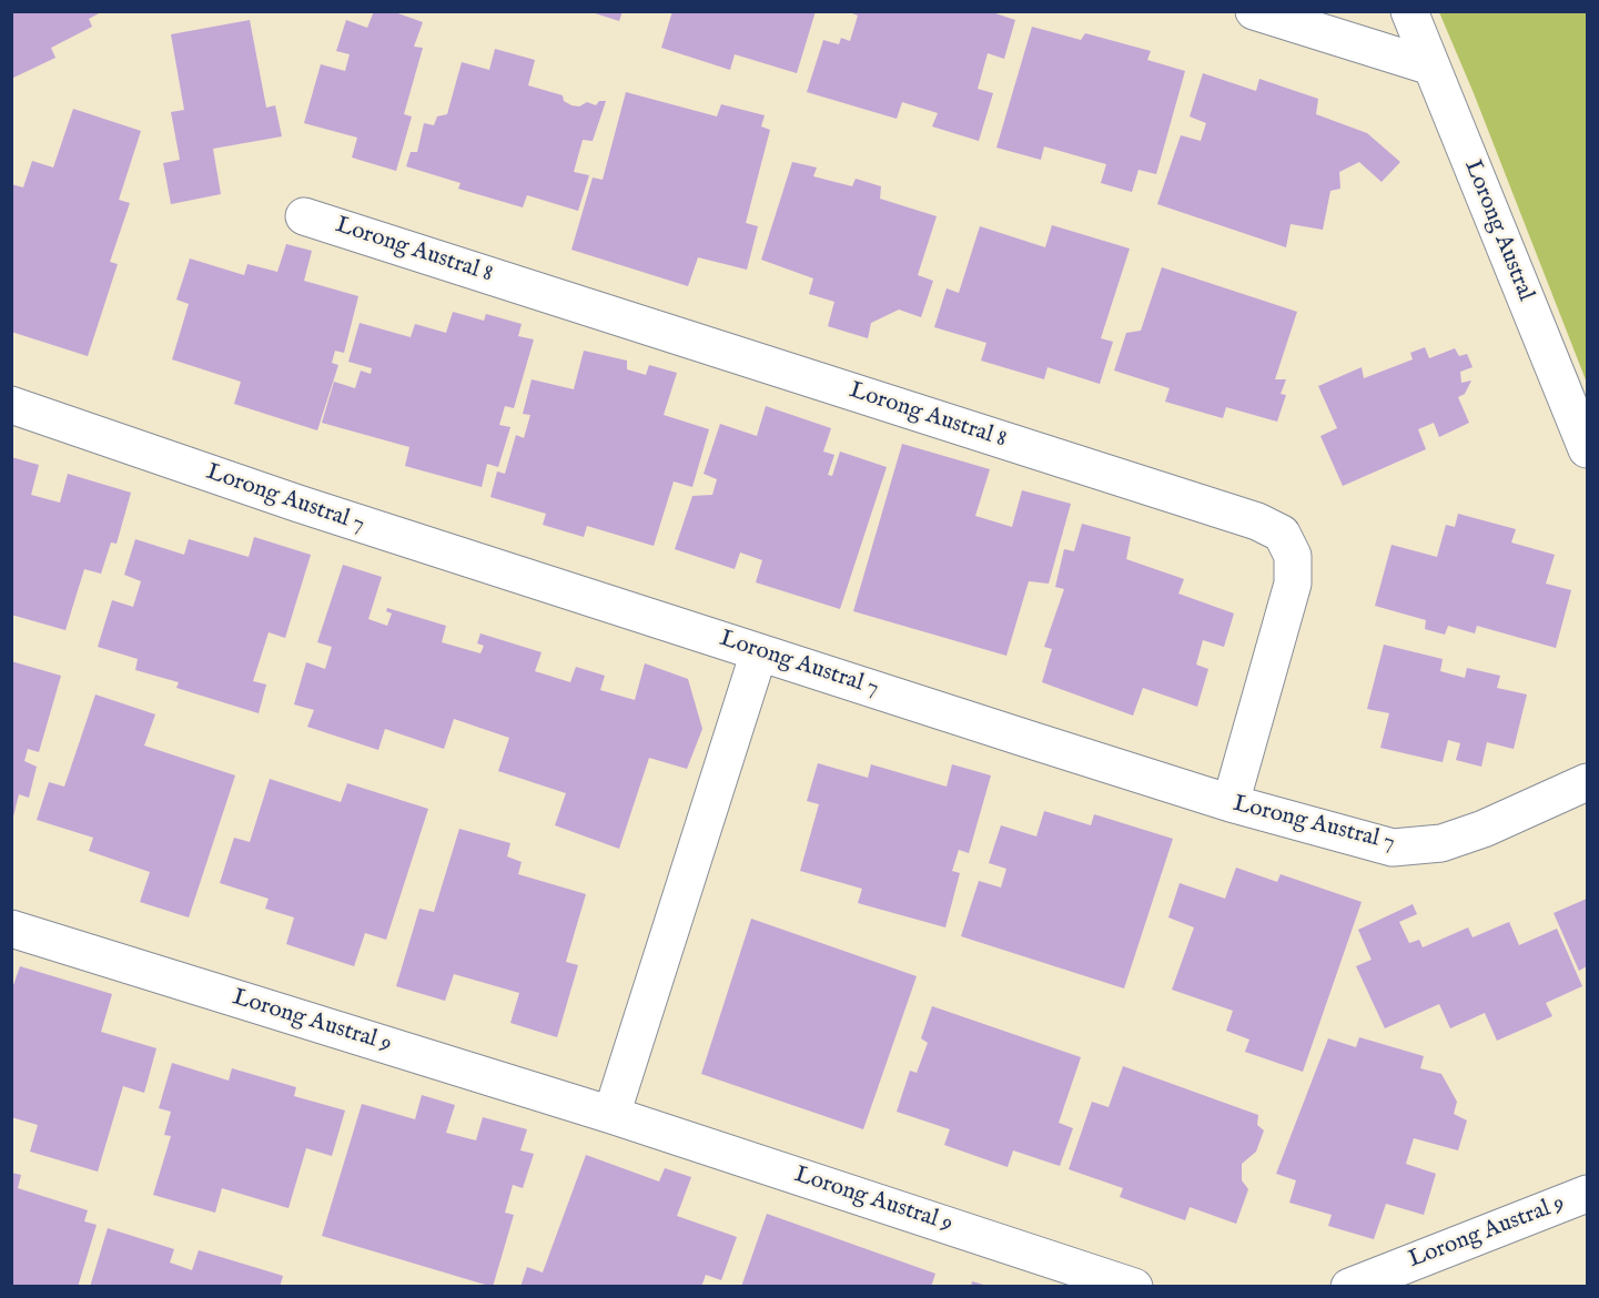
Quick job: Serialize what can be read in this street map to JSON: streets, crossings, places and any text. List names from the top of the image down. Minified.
{"streets":{"street":["Lorong Austral","Lorong Austral 8","Lorong Austral 7","Lorong Austral 9"]},"crossings":[["Lorong Austral 8","Lorong Austral 7"]]}
